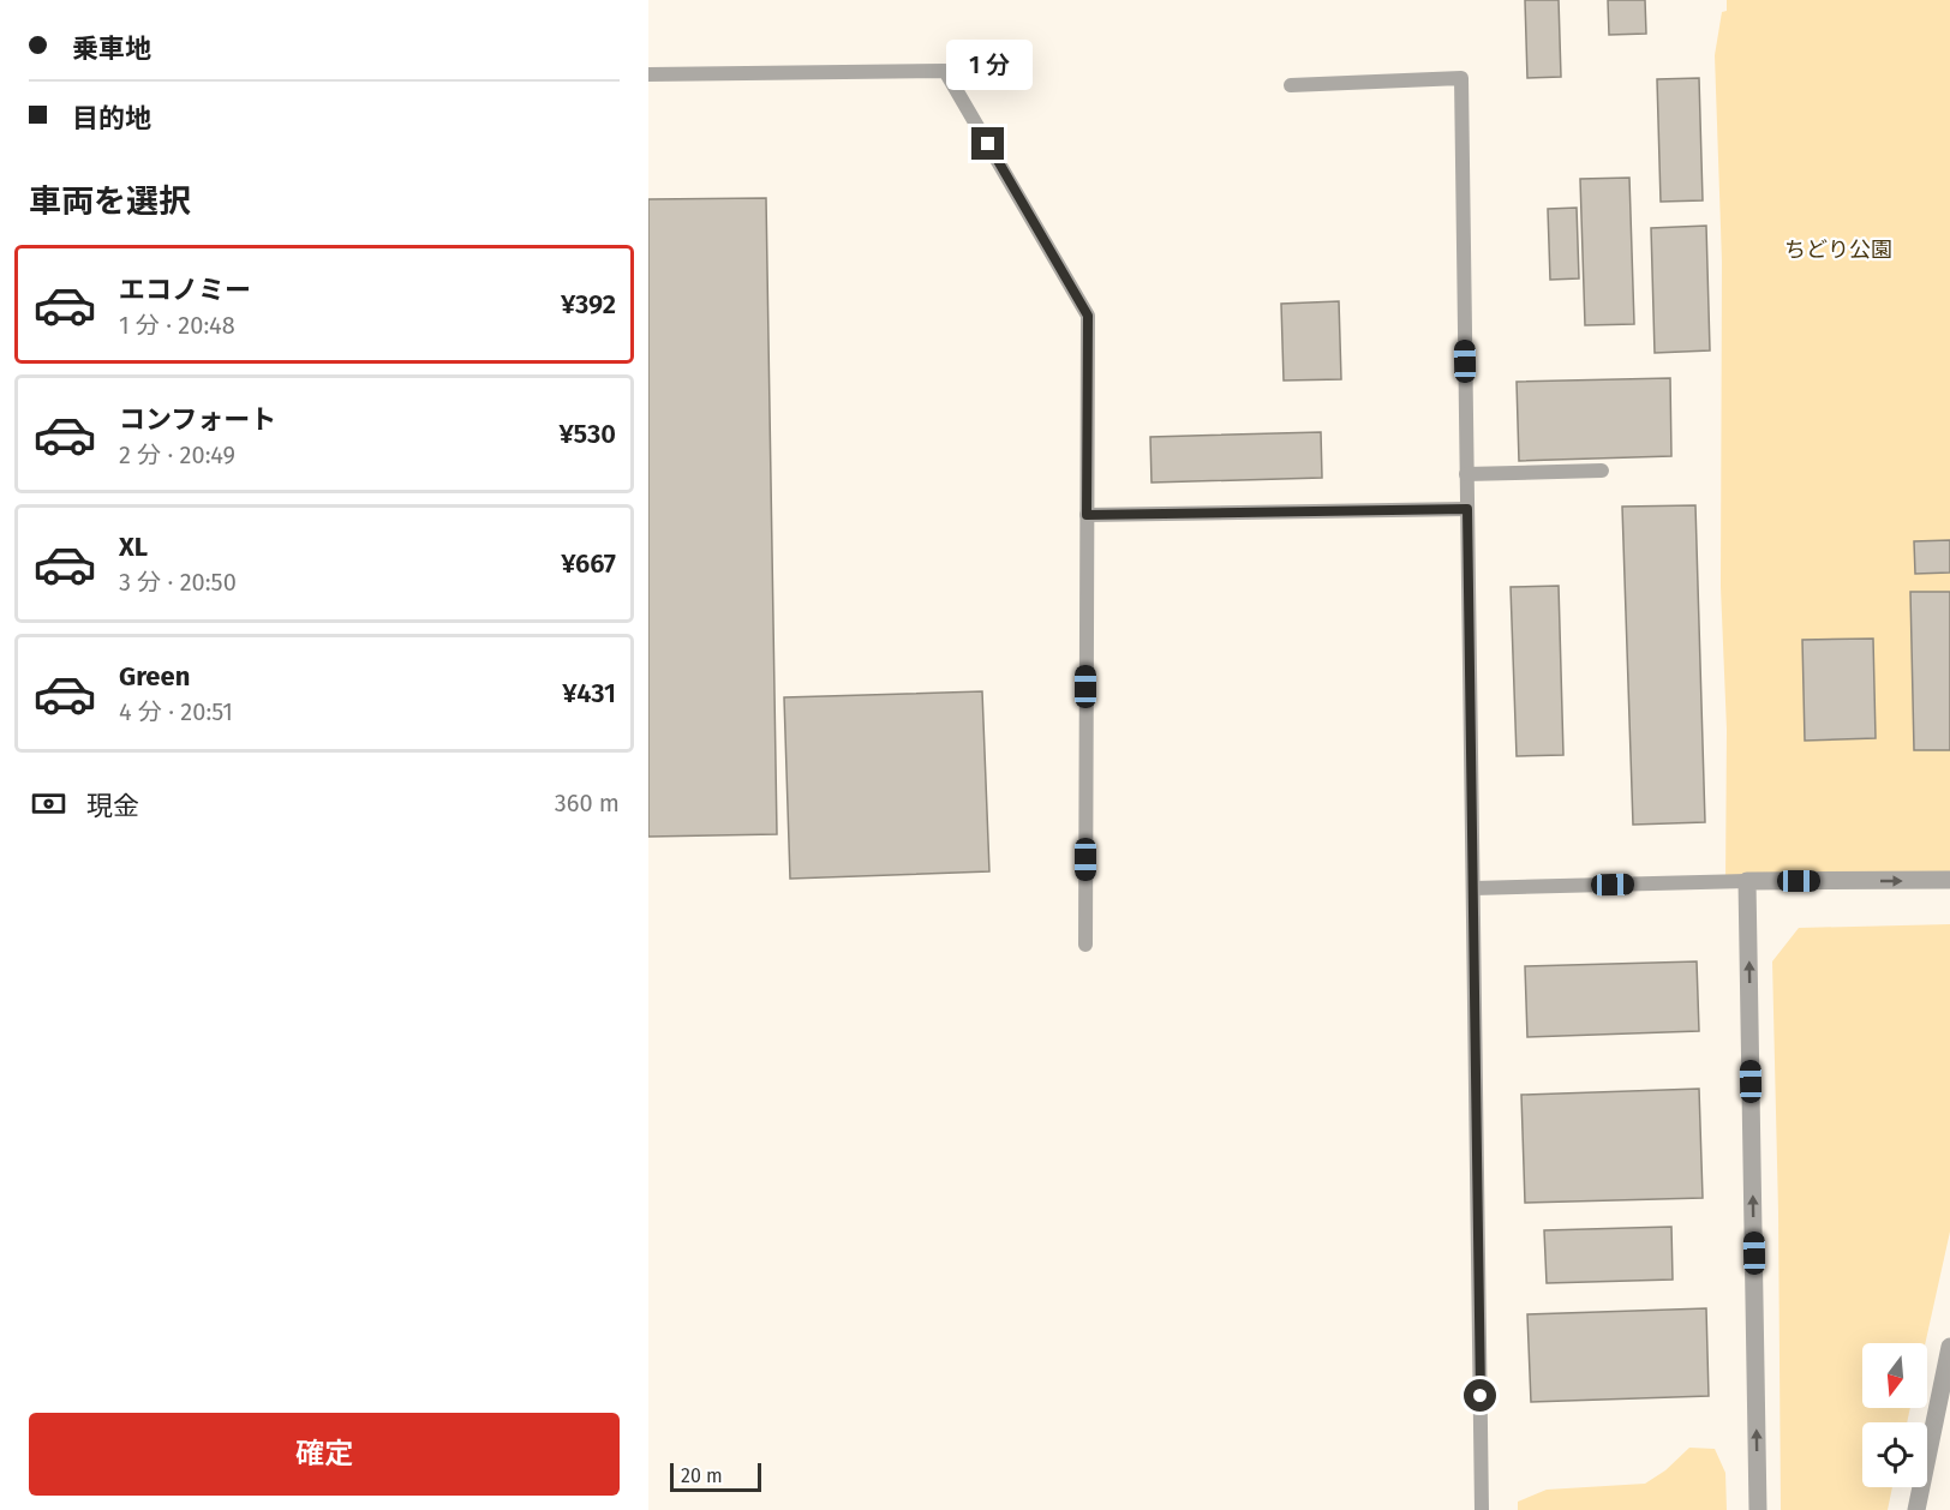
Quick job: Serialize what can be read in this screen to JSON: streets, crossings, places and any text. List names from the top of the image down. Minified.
{"parks":["ちどり公園"],"scale_bar":"20 m","north":"bottom","page":{"banner":["乗車地","目的地"],"bubble":"1 分","heading":"車両を選択","list":[{"name":"エコノミー","note":"1 分 · 20:48","value":"¥392"},{"name":"コンフォート","note":"2 分 · 20:49","value":"¥530"},{"name":"XL","note":"3 分 · 20:50","value":"¥667"},{"name":"Green","note":"4 分 · 20:51","value":"¥431"}],"pay":["現金","360 m"],"buttons":"確定","scale":"20 m"}}
